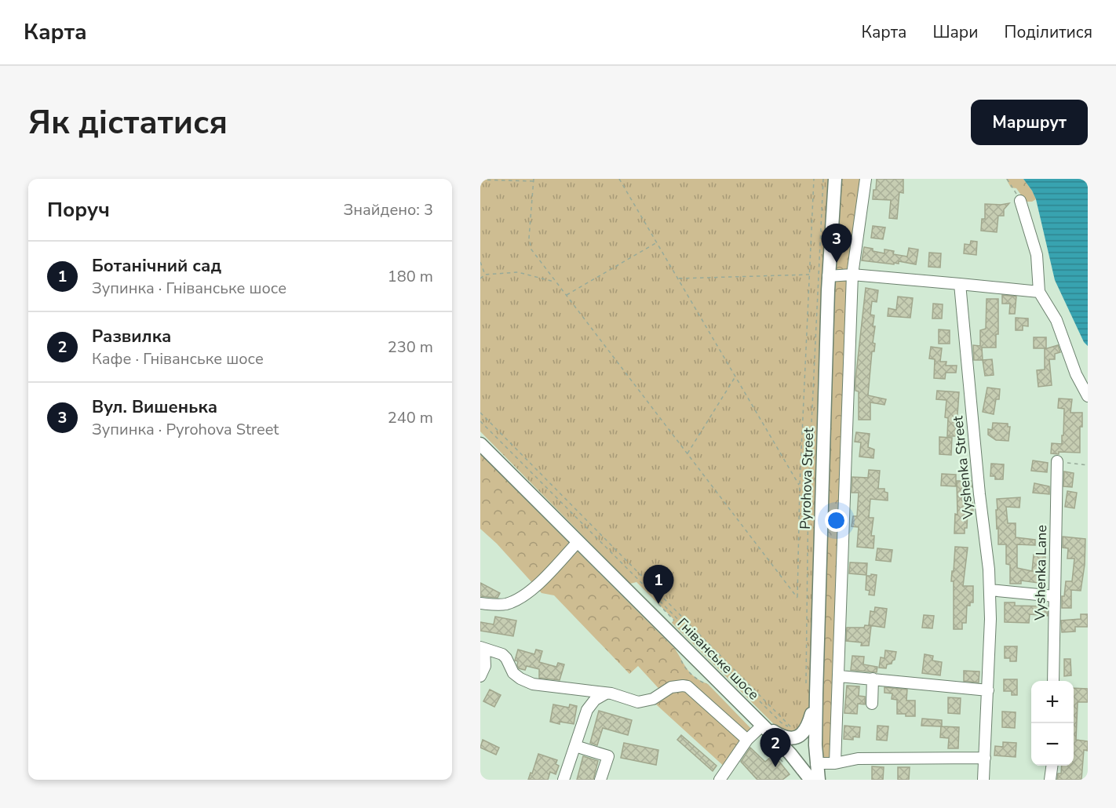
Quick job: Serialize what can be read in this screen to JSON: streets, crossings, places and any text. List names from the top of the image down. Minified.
{"streets":{"main road":["Pyrohova Street","Гніванське шосе"],"street":["Vyshenka Street","Vyshenka Lane"]},"page":{"header":"Карта","nav":["Карта","Шари","Поділитися"],"buttons":"Маршрут","title":"Як дістатися","heading":["Поруч","Знайдено: 3"],"pins":["3","1","2"],"list":[{"mark":"1","name":"Ботанічний сад","note":"Зупинка · Гніванське шосе","value":"180 m"},{"mark":"2","name":"Развилка","note":"Кафе · Гніванське шосе","value":"230 m"},{"mark":"3","name":"Вул. Вишенька","note":"Зупинка · Pyrohova Street","value":"240 m"}],"map_buttons":["+","−"]}}
